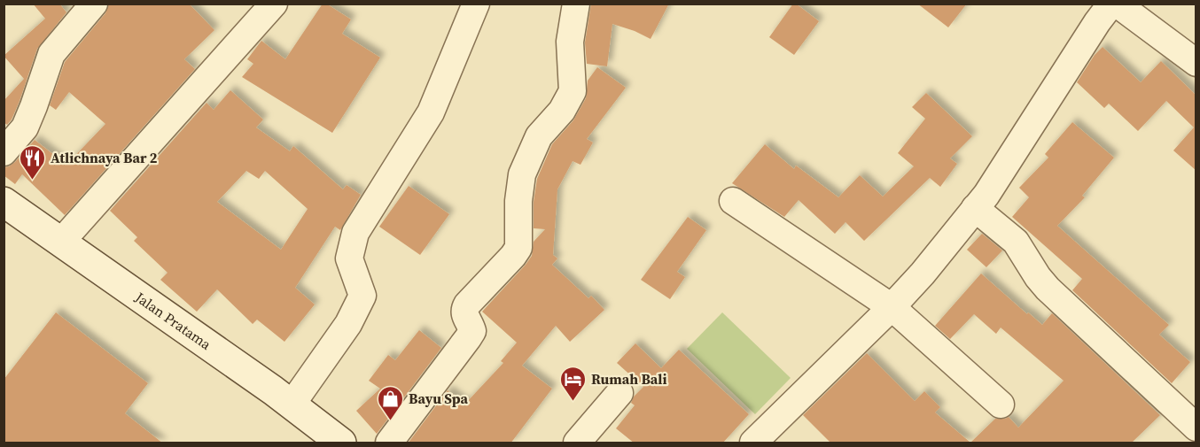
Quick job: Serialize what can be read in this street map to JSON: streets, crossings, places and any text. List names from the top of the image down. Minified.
{"streets":{"street":["Jalan Pratama"]},"places":{"restaurant":["Atlichnaya Bar 2"],"hotel":["Rumah Bali"],"shop":["Bayu Spa"]}}
